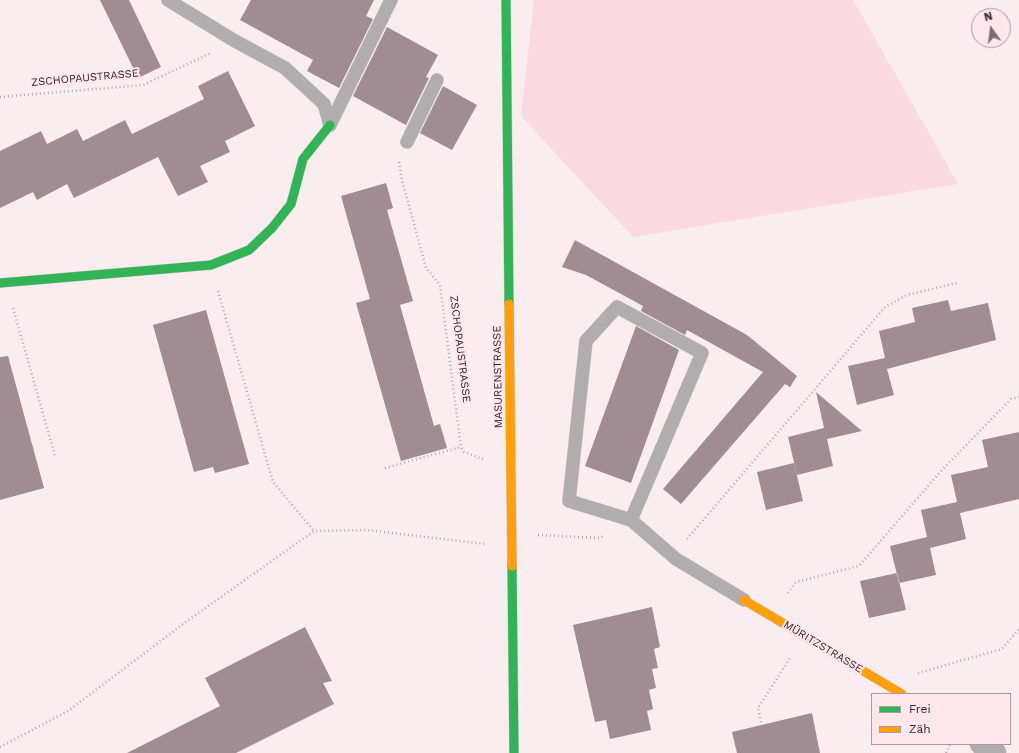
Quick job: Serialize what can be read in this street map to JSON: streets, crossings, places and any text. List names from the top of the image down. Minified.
{"streets":{"main road":["MASURENSTRASSE","MÜRITZSTRASSE"],"path":["ZSCHOPAUSTRASSE"]},"legend":["Frei","Zäh"],"north":"top"}
